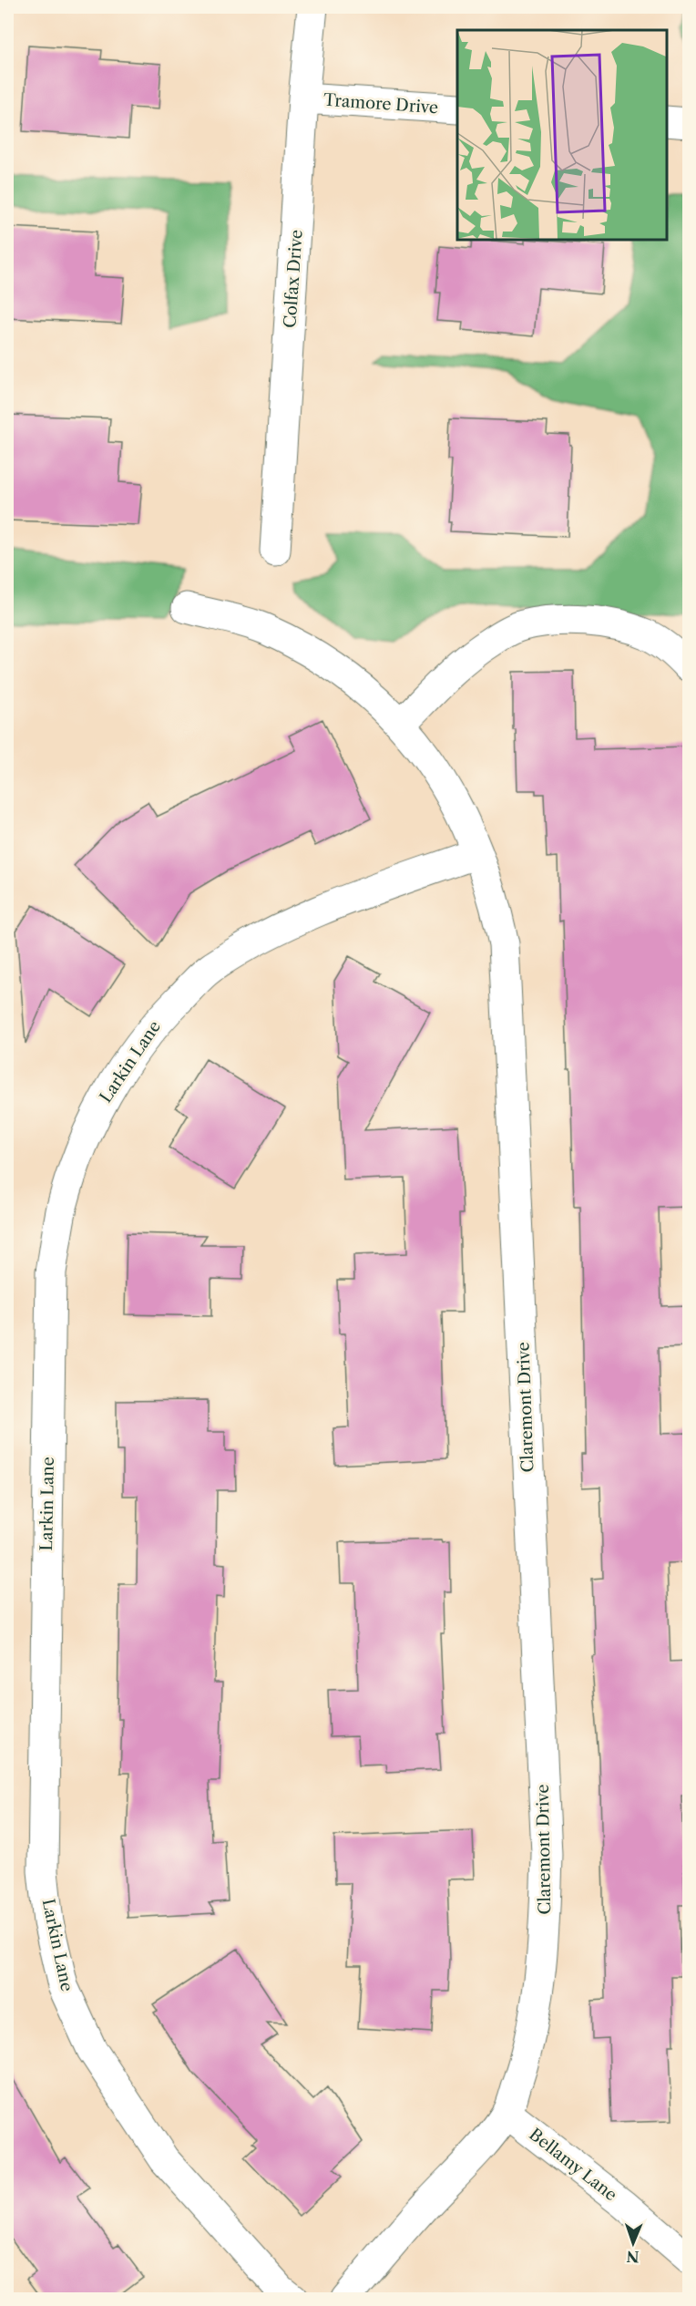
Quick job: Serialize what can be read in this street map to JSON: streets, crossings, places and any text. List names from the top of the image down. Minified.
{"streets":{"street":["Tramore Drive","Colfax Drive","Larkin Lane","Claremont Drive","Bellamy Lane"]},"crossings":[["Tramore Drive","Colfax Drive"],["Larkin Lane","Claremont Drive"],["Claremont Drive","Bellamy Lane"]],"north":"bottom"}
